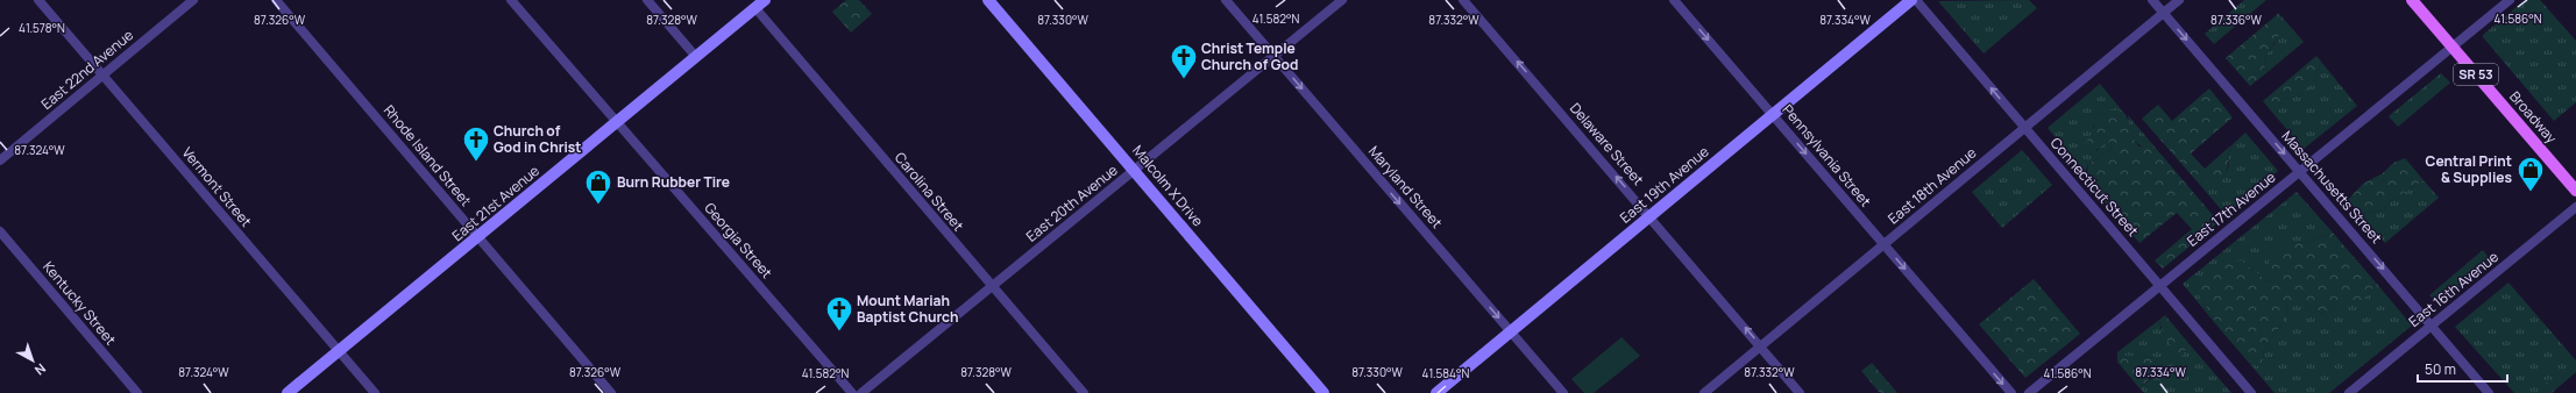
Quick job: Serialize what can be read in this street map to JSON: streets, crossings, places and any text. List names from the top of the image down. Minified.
{"streets":{"main road":["SR 53","Broadway"],"street":["East 22nd Avenue","Delaware Street","Rhode Island Street","Pennsylvania Street","East 19th Avenue","Malcolm X Drive","East 18th Avenue","Vermont Street","Maryland Street","Connecticut Street","Massachusetts Street","Carolina Street","East 21st Avenue","East 20th Avenue","East 17th Avenue","Georgia Street","East 16th Avenue","Kentucky Street"]},"crossings":[["East 22nd Avenue","Vermont Street"],["Broadway","East 17th Avenue"],["Delaware Street","East 19th Avenue"],["Delaware Street","East 18th Avenue"],["Rhode Island Street","East 21st Avenue"],["Pennsylvania Street","East 19th Avenue"],["Pennsylvania Street","East 18th Avenue"],["East 19th Avenue","Maryland Street"],["Malcolm X Drive","East 20th Avenue"],["East 18th Avenue","Connecticut Street"],["East 18th Avenue","Massachusetts Street"],["Vermont Street","East 21st Avenue"],["Maryland Street","East 20th Avenue"],["Connecticut Street","East 17th Avenue"],["Massachusetts Street","East 17th Avenue"],["Massachusetts Street","East 16th Avenue"],["Carolina Street","East 21st Avenue"],["Carolina Street","East 20th Avenue"],["East 21st Avenue","Georgia Street"]],"one_way":["Delaware Street","Pennsylvania Street","Maryland Street","Massachusetts Street"],"places":{"church":["Christ Temple Church of God","Church of God in Christ","Mount Mariah Baptist Church"],"shop":["Central Print & Supplies","Burn Rubber Tire"]},"scale_bar":"50 m","north":"bottom right","coordinates":["41.582°N","41.586°N","87.326°W","87.328°W","87.330°W","87.332°W","87.334°W","87.336°W","41.578°N","87.324°W","41.584°N"]}
